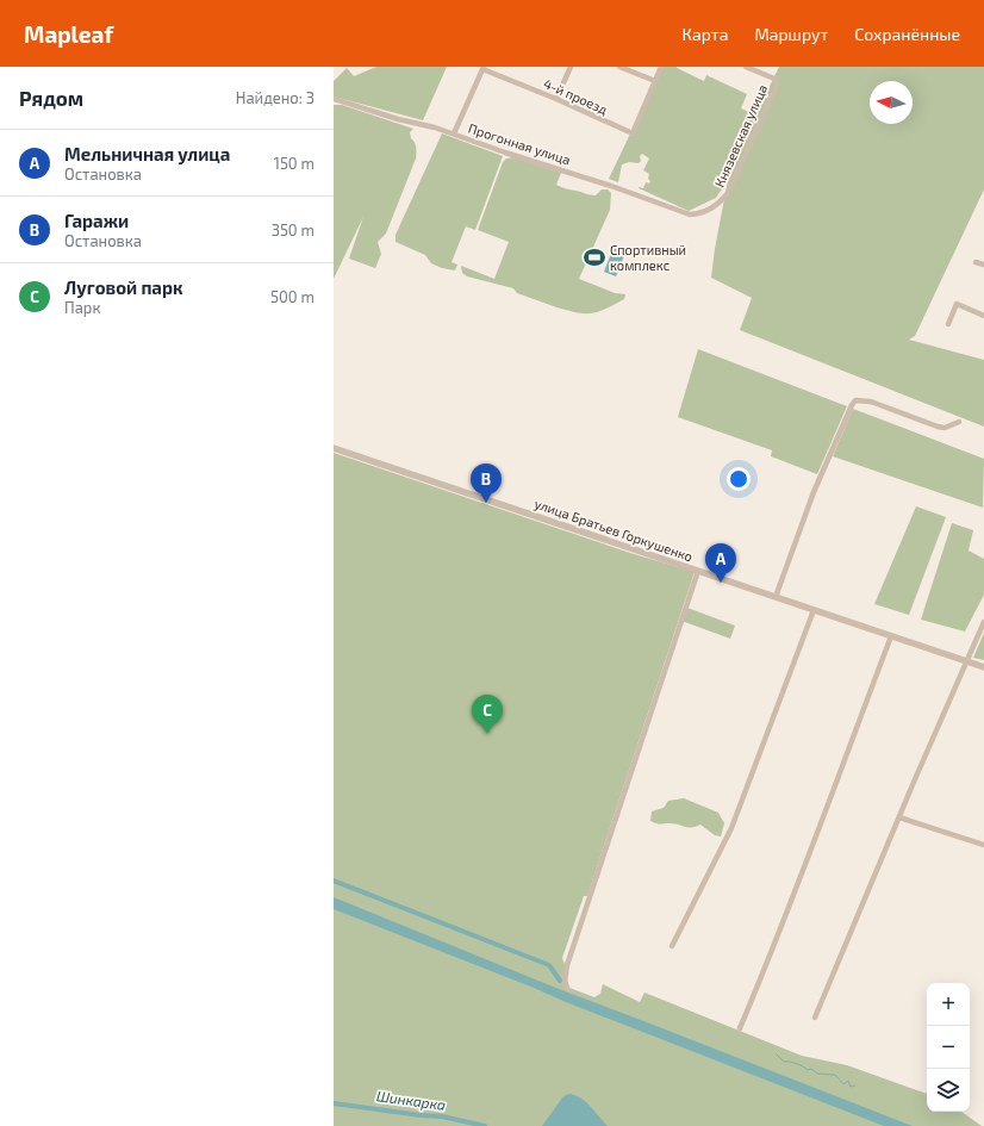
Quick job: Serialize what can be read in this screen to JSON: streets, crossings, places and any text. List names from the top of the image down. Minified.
{"streets":{"street":["4-й проезд","Князевская улица","Прогонная улица","улица Братьев Горкушенко"]},"crossings":[["Князевская улица","Прогонная улица"]],"water":["Шинкарка"],"places":{"sports":["Спортивный комплекс"]},"north":"left","page":{"header":"Mapleaf","nav":["Карта","Маршрут","Сохранённые"],"heading":["Рядом","Найдено: 3"],"list":[{"mark":"A","name":"Мельничная улица","note":"Остановка","value":"150 m"},{"mark":"B","name":"Гаражи","note":"Остановка","value":"350 m"},{"mark":"C","name":"Луговой парк","note":"Парк","value":"500 m"}],"pins":["B","A","C"],"map_buttons":["+","−"]}}
